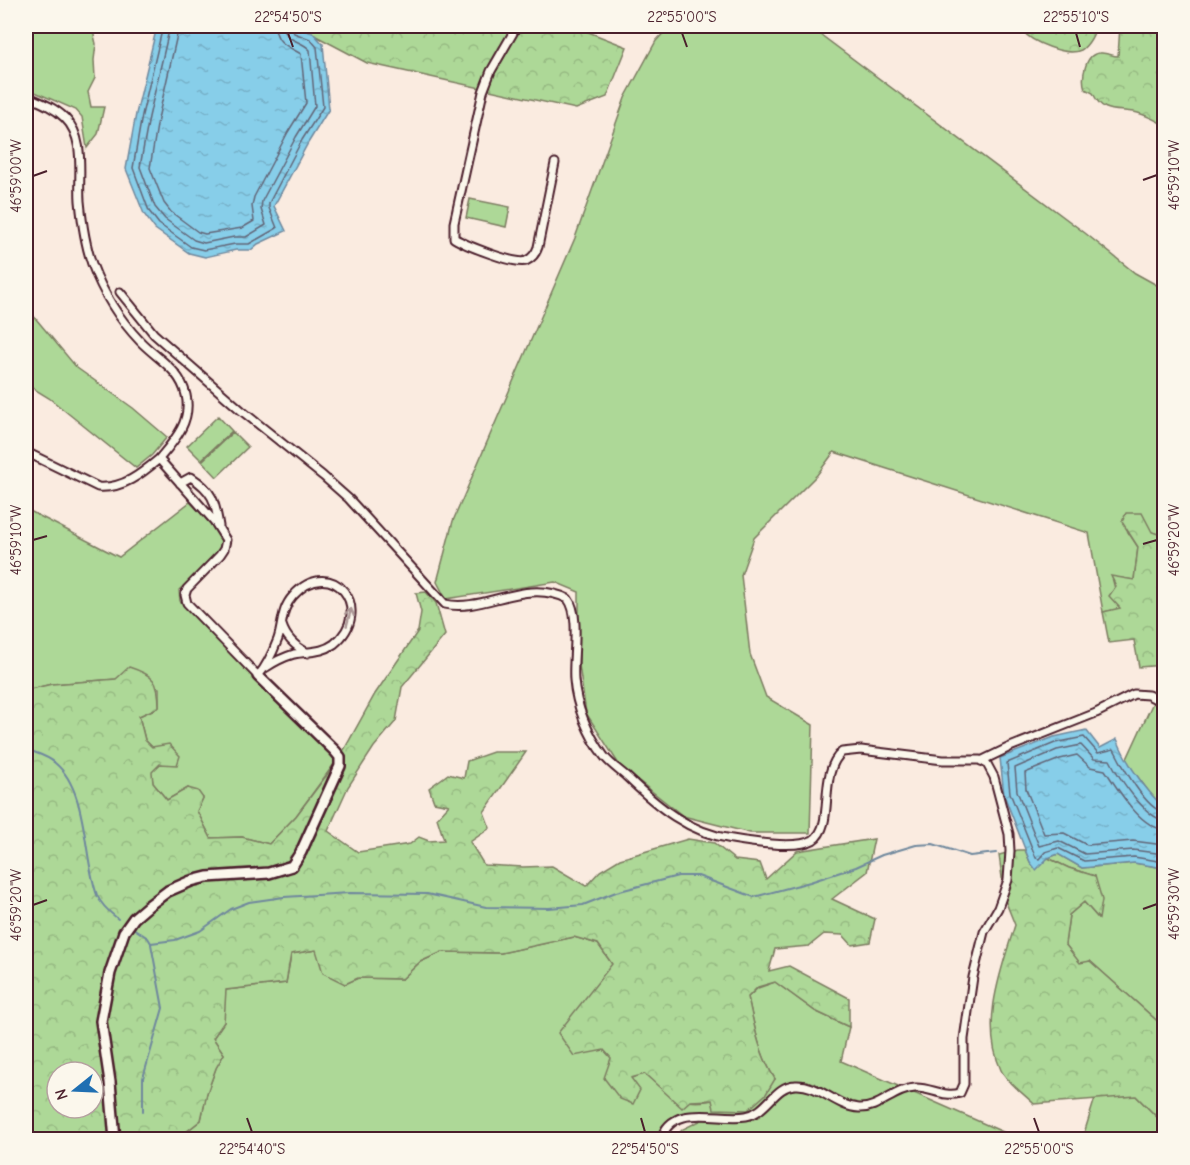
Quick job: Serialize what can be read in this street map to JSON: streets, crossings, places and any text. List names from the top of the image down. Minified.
{"north":"left","coordinates":["22°54'50\"S","22°55'00\"S","22°55'10\"S","46°59'10\"W","46°59'00\"W","46°59'20\"W","46°59'30\"W","22°54'40\"S"]}
